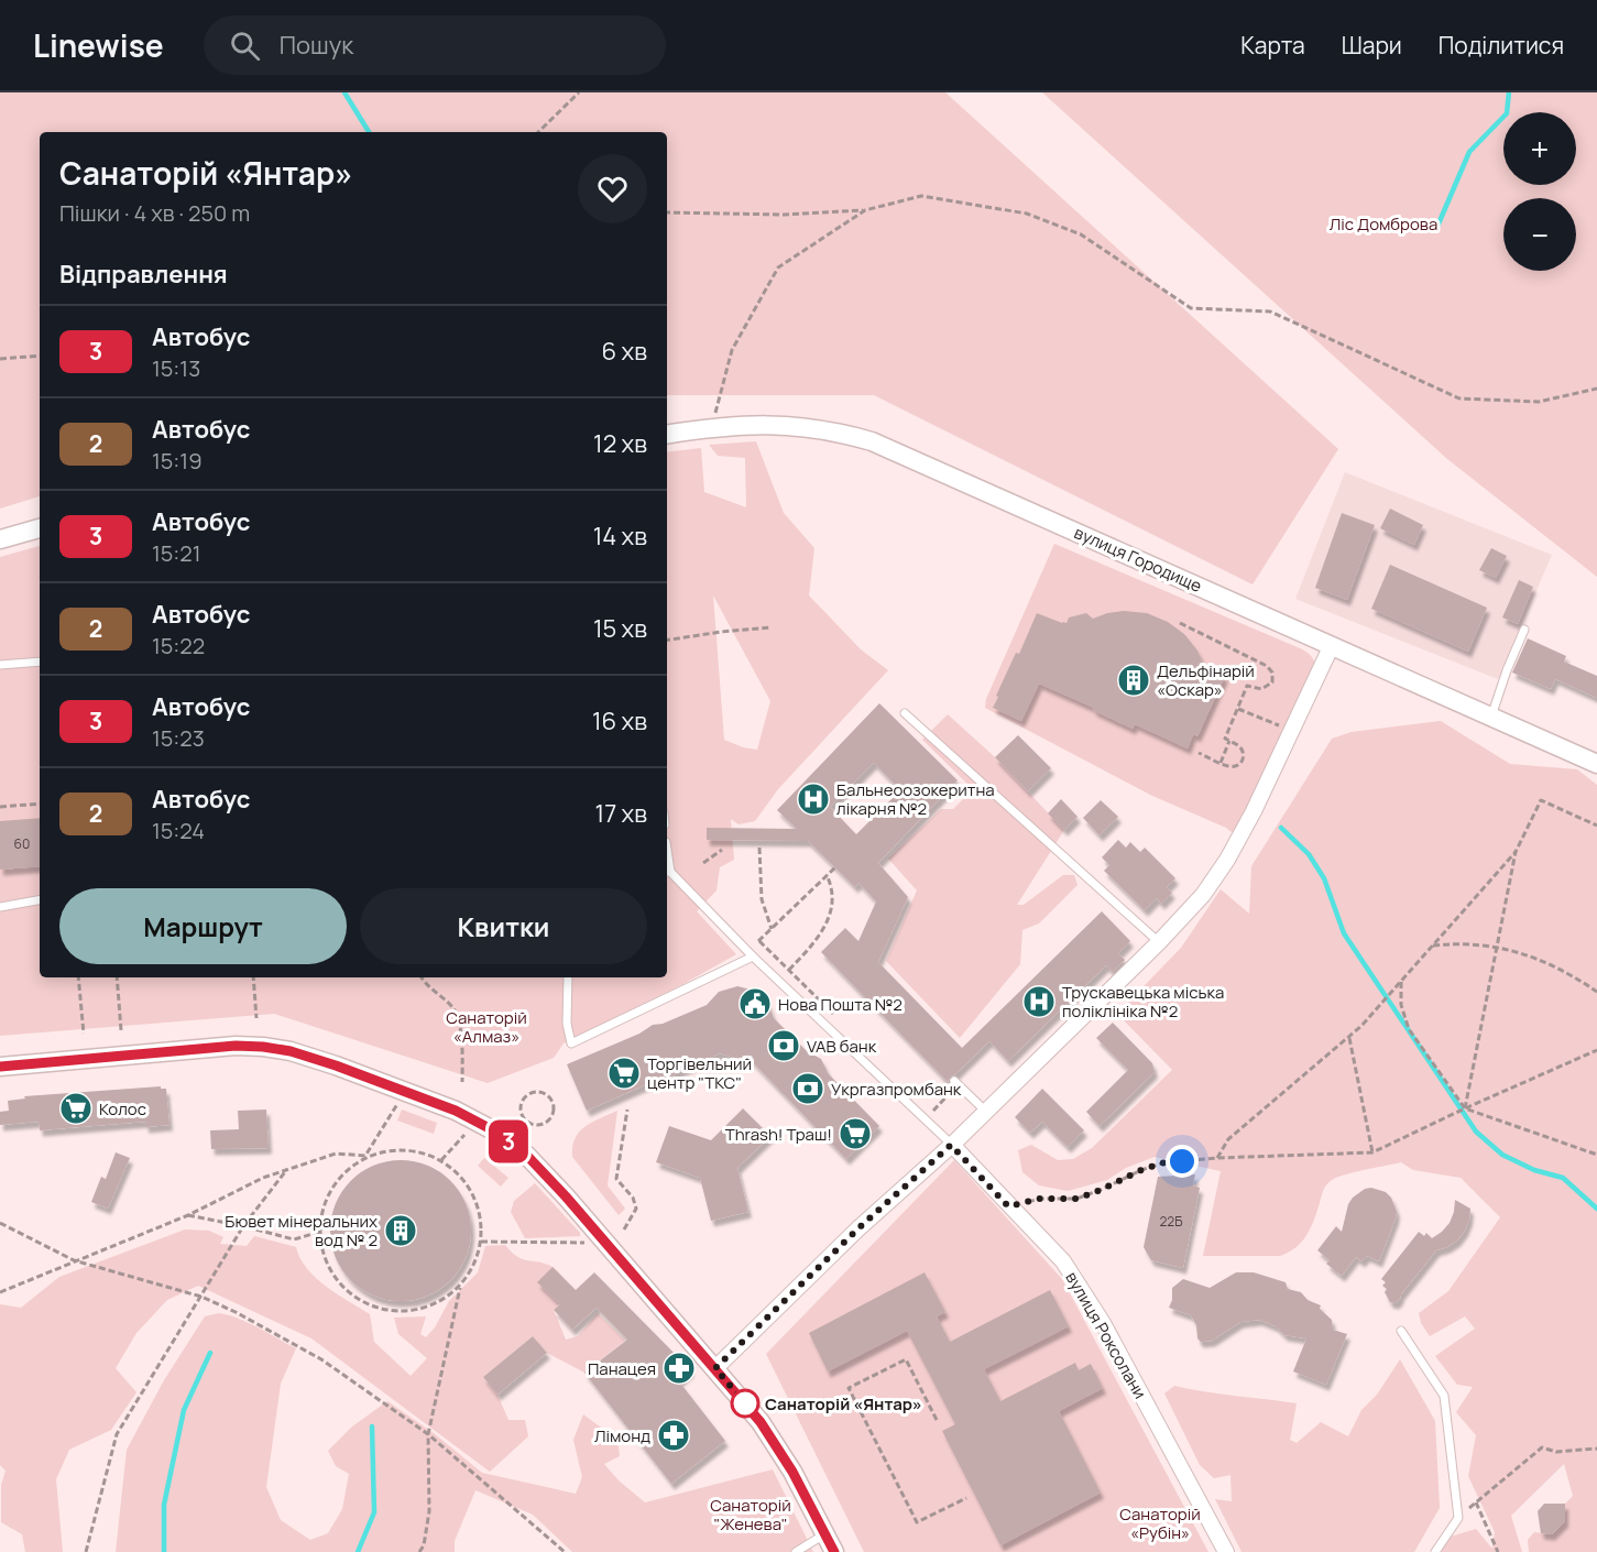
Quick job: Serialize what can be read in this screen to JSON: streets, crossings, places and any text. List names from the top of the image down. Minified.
{"streets":{"street":["вулиця Городище","вулиця Роксолани"]},"parks":["Ліс Домброва","Санаторій «Алмаз»","Санаторій \"Женева\"","Санаторій «Рубін»"],"places":{"building":["Дельфінарій «Оскар»","Бювет мінеральних вод № 2"],"hospital":["Бальнеоозокеритна лікарня №2","Трускавецька міська поліклініка №2"],"public building":["Нова Пошта №2"],"bank":["VAB банк","Укргазпромбанк"],"supermarket":["Торгівельний центр \"ТКС\"","Колос","Thrash! Траш!"],"pharmacy":["Панацея","Лімонд"],"other":["Санаторій «Янтар»"]},"lines":["bus line 3"],"house_numbers":["60","22Б"],"page":{"header":"Linewise","search":"Пошук","nav":["Карта","Шари","Поділитися"],"on_map":"3","map_buttons":["+","−"],"heading":[["Санаторій «Янтар»","Пішки · 4 хв · 250 m"],"Відправлення"],"list":[{"mark":"3","name":"Автобус","note":"15:13","value":"6 хв"},{"mark":"2","name":"Автобус","note":"15:19","value":"12 хв"},{"mark":"3","name":"Автобус","note":"15:21","value":"14 хв"},{"mark":"2","name":"Автобус","note":"15:22","value":"15 хв"},{"mark":"3","name":"Автобус","note":"15:23","value":"16 хв"},{"mark":"2","name":"Автобус","note":"15:24","value":"17 хв"}],"buttons":["Маршрут","Квитки"]}}
